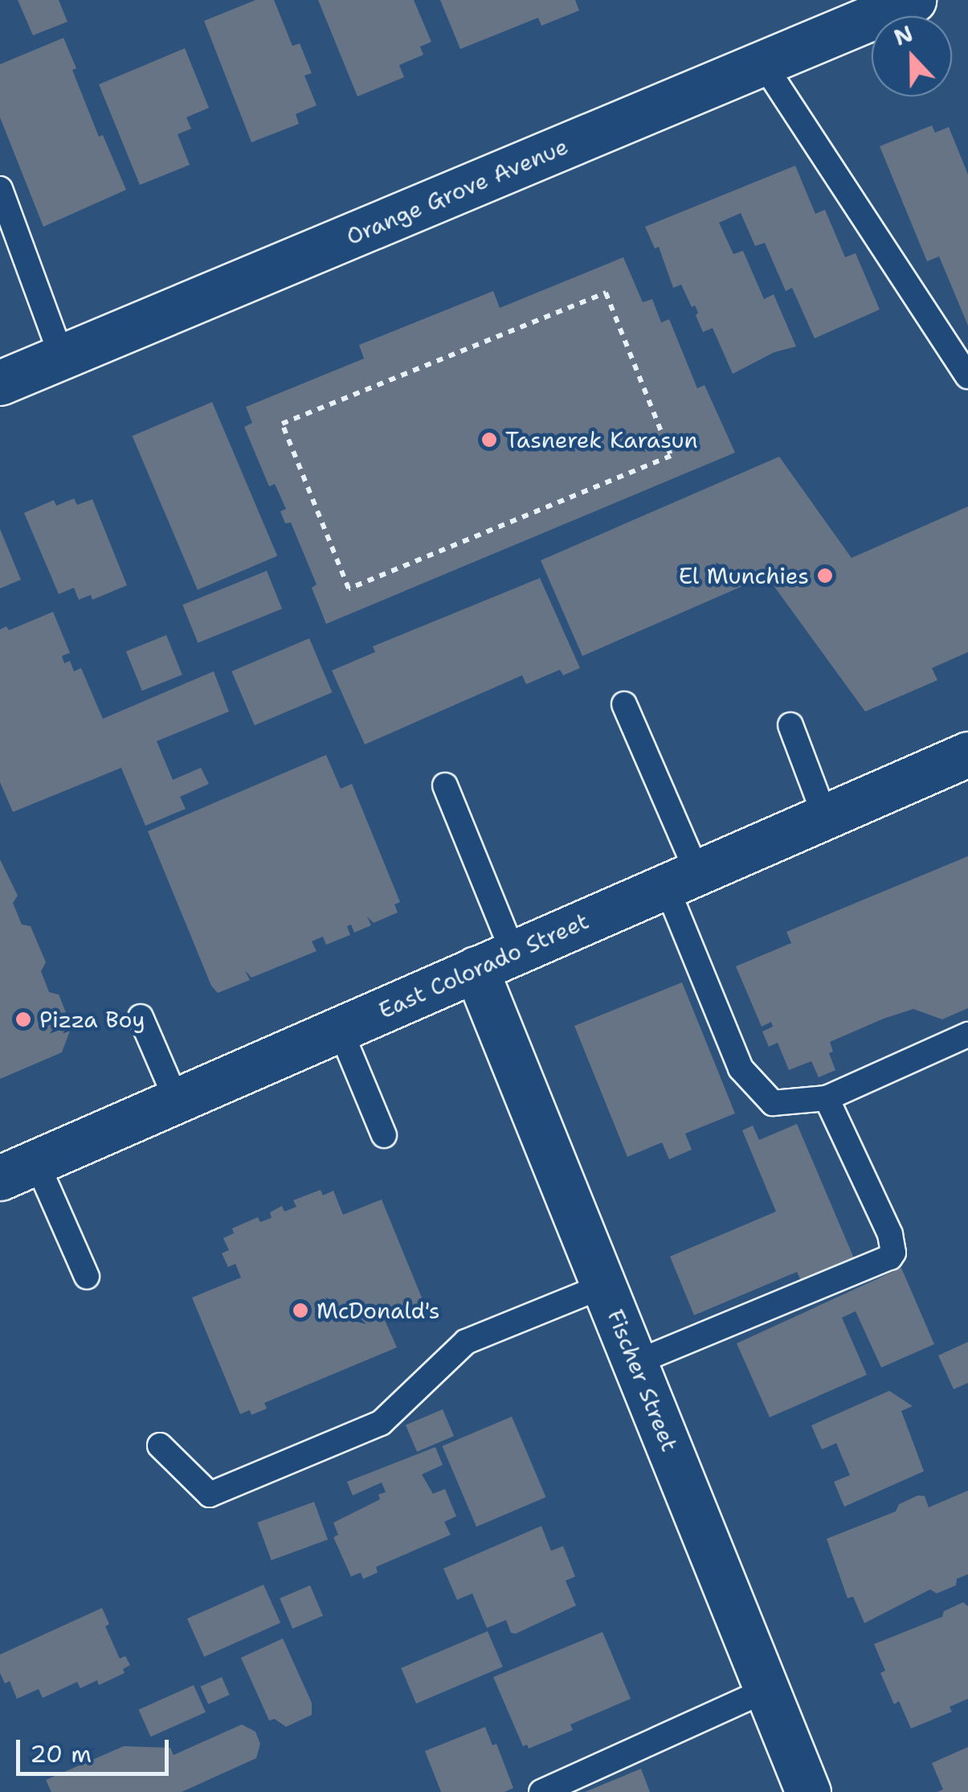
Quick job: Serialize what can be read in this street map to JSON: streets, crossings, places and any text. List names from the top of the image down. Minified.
{"streets":{"street":["Orange Grove Avenue","East Colorado Street","Fischer Street"]},"crossings":[["East Colorado Street","Fischer Street"]],"places":["Tasnerek Karasun","El Munchies","Pizza Boy","McDonald's"],"scale_bar":"20 m","north":"top"}
